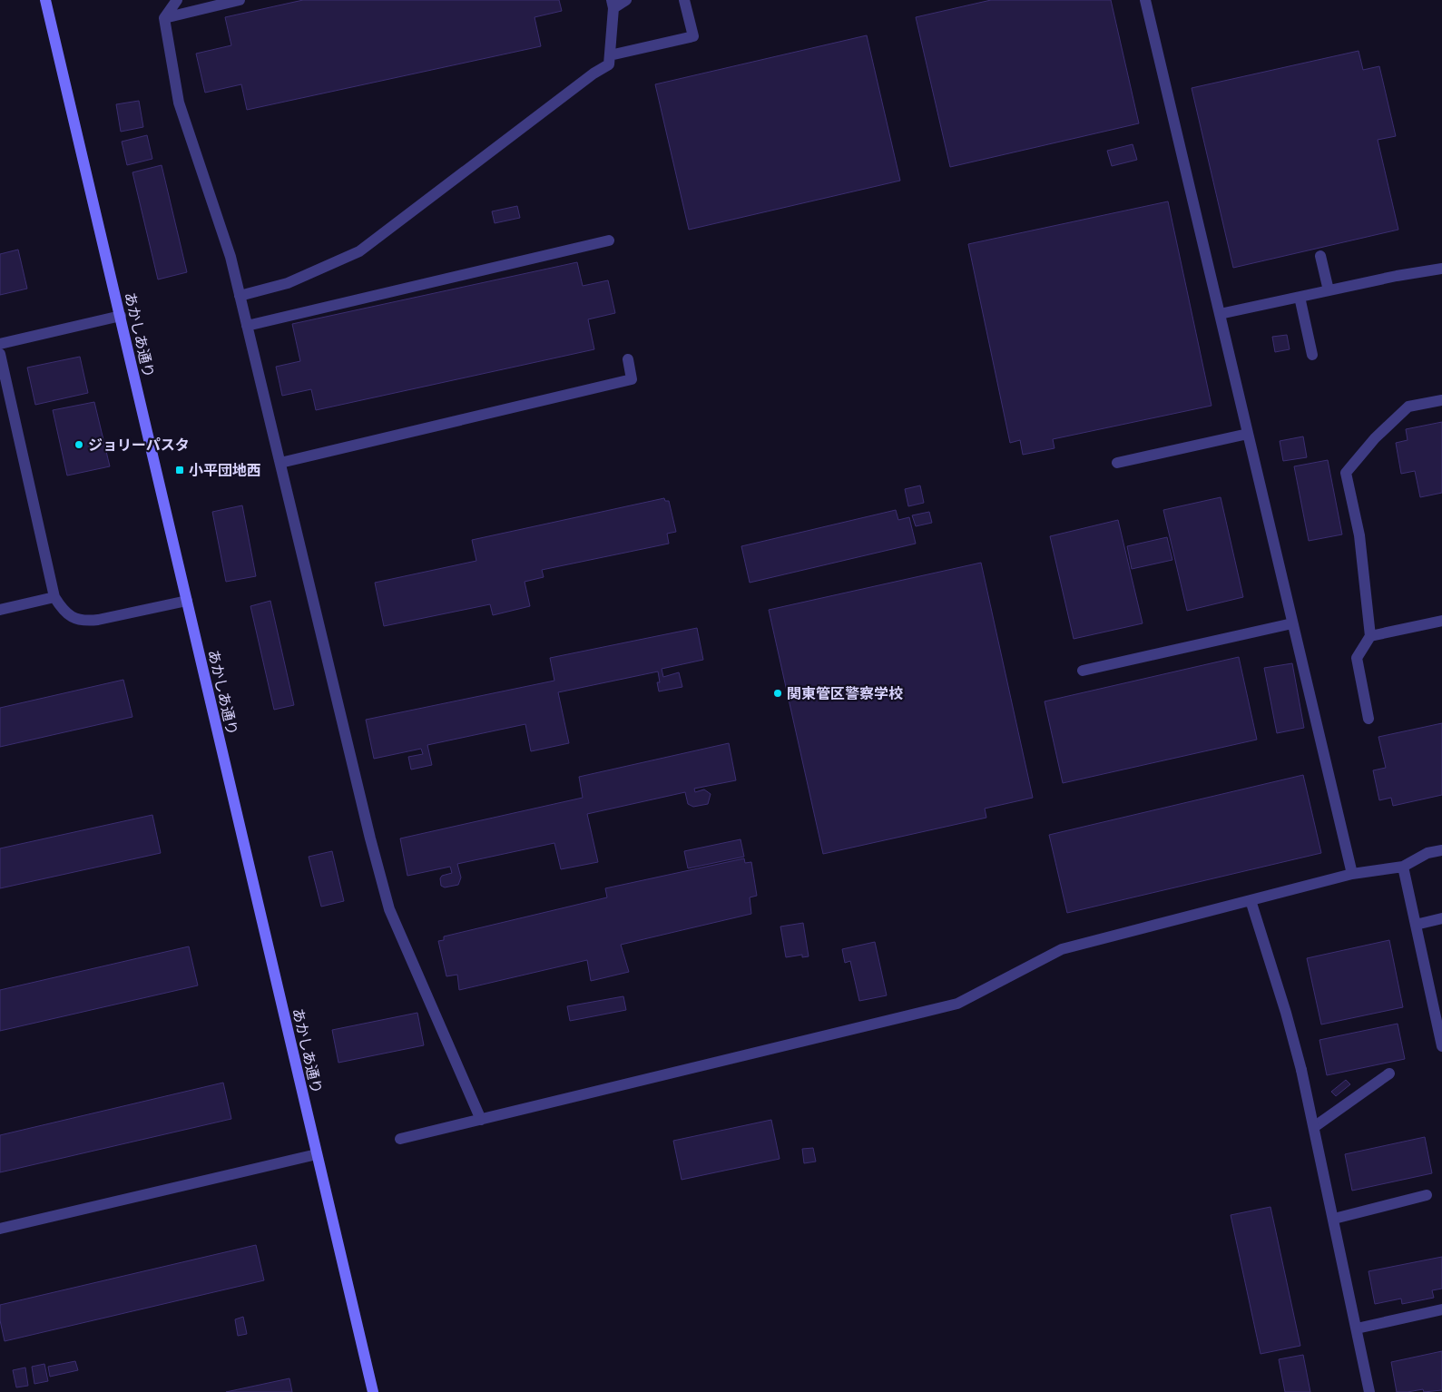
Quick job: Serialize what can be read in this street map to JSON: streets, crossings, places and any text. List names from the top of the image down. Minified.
{"streets":{"street":["あかしあ通り"]},"places":{"other":["ジョリーパスタ","関東管区警察学校"],"transit":["小平団地西"]}}
